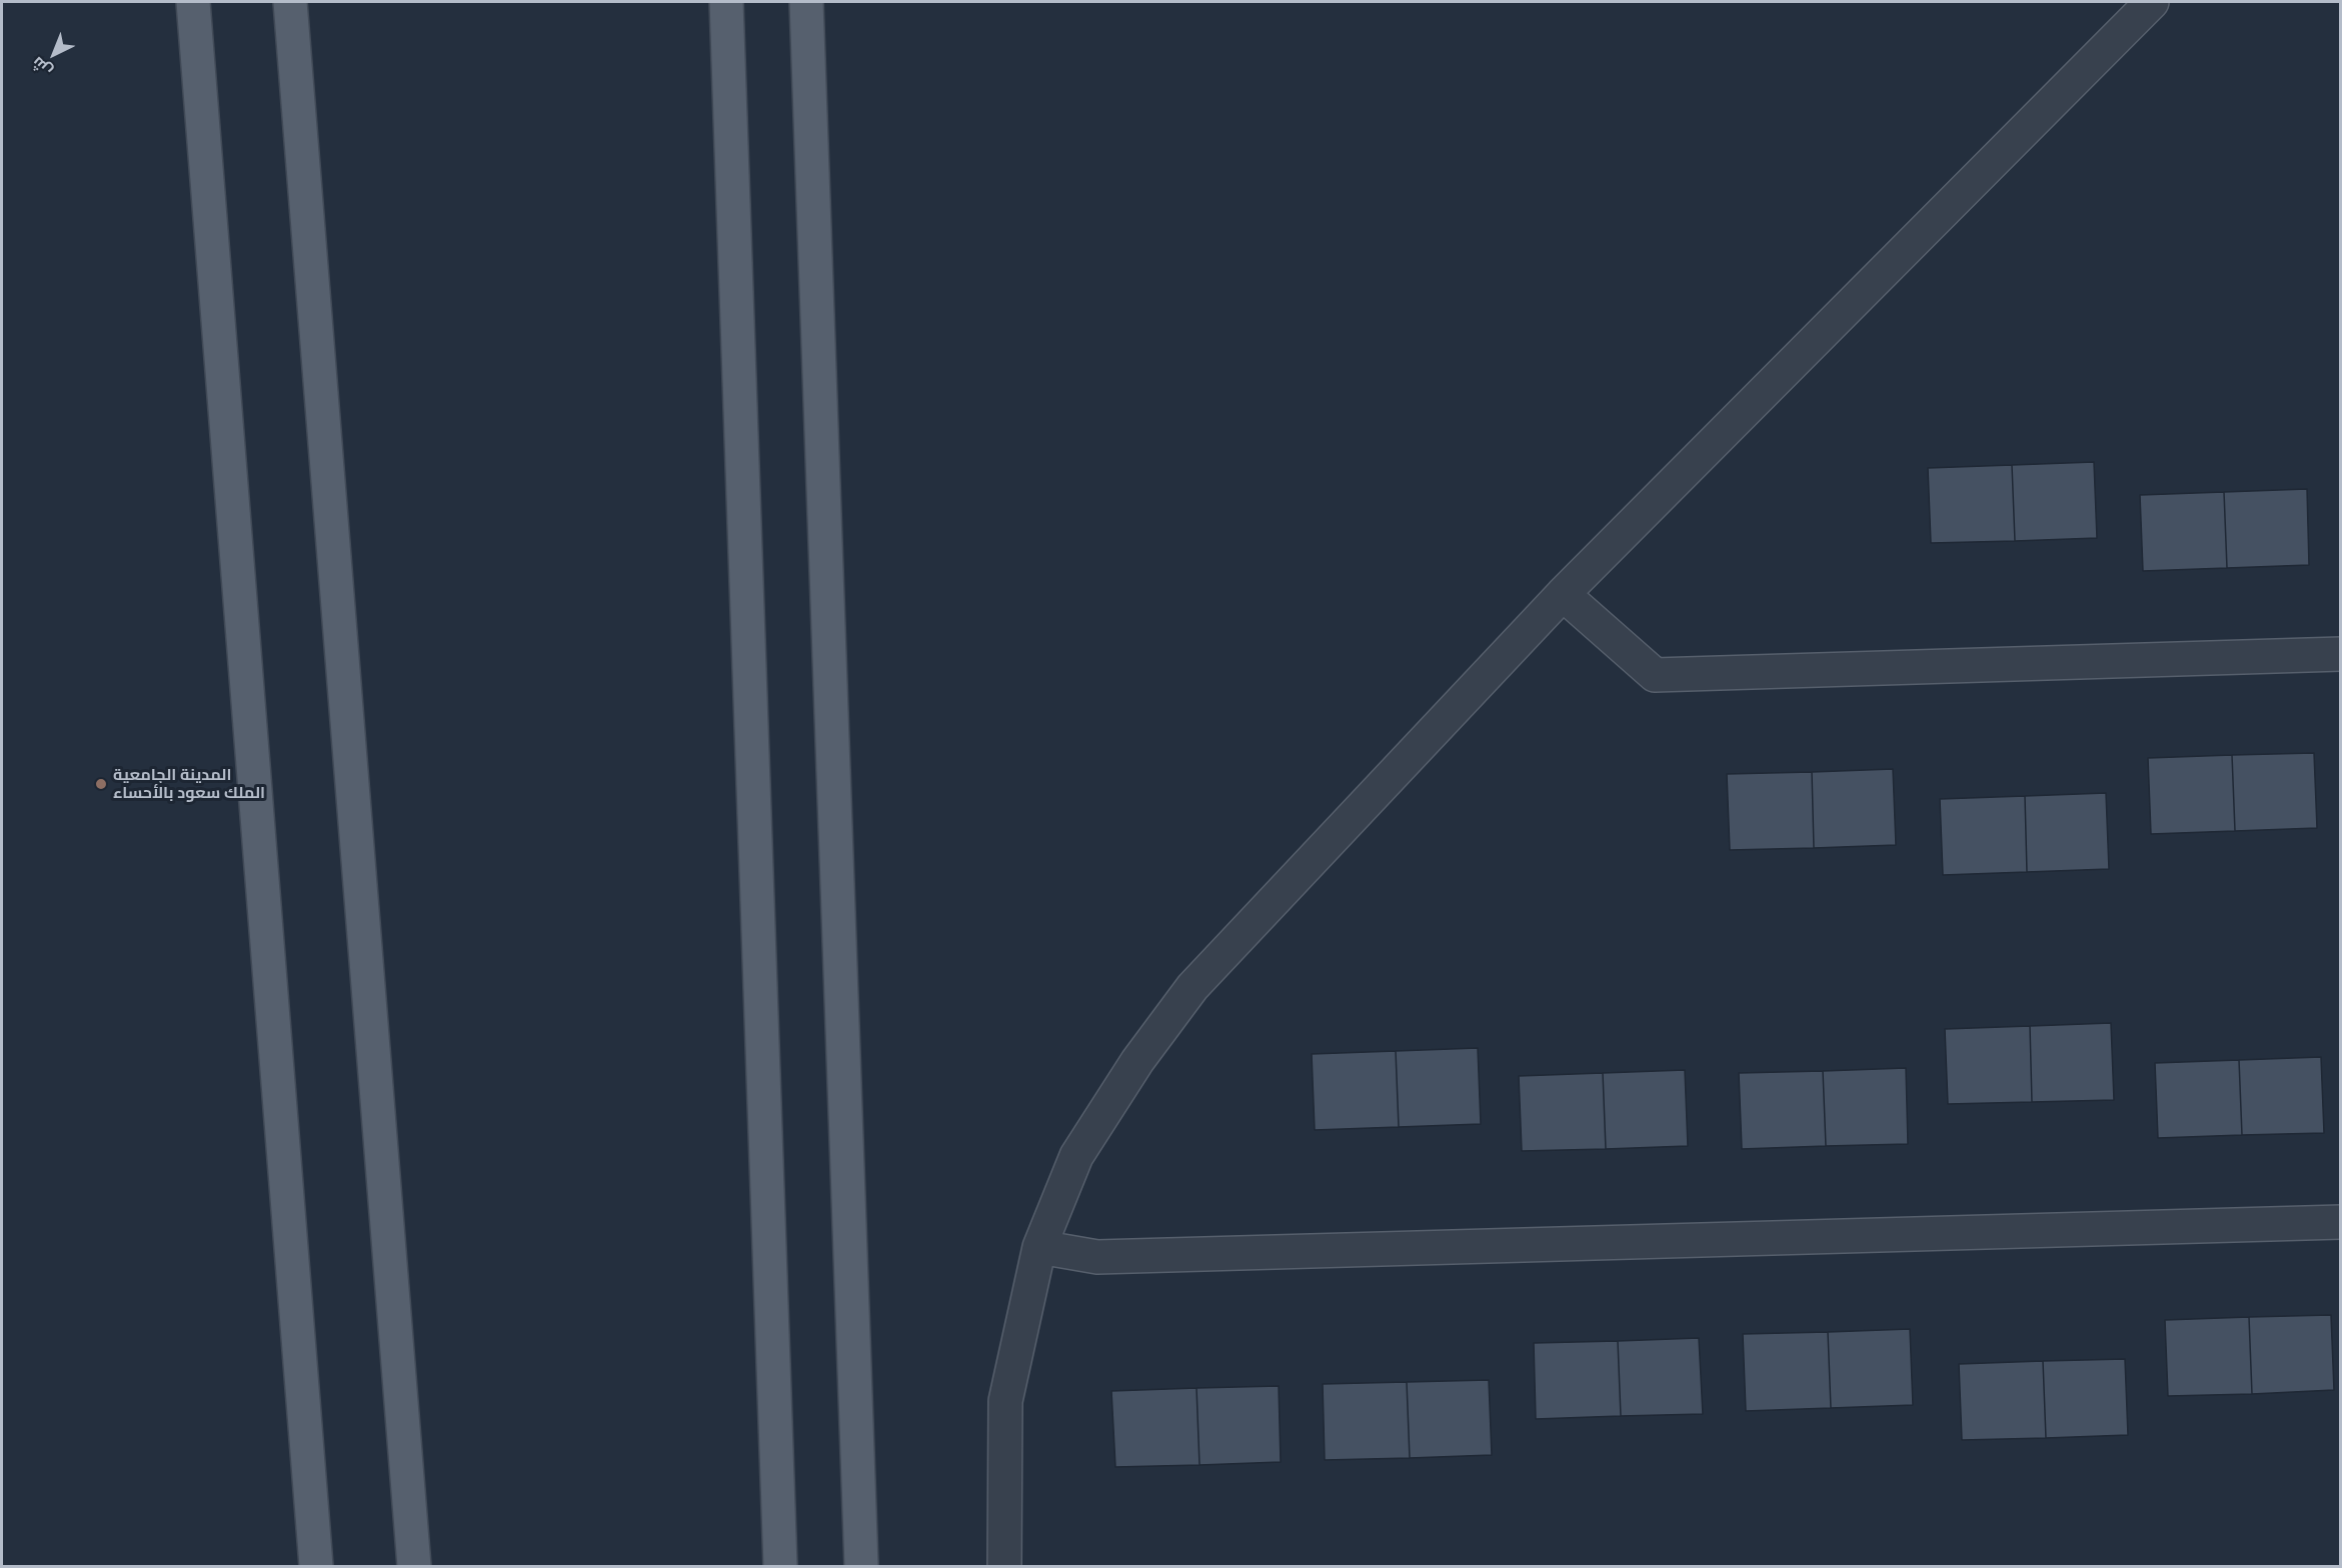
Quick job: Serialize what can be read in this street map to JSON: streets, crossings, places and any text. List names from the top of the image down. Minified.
{"places":["المدينة الجامعية الملك سعود بالأحساء"],"north":"bottom left"}
